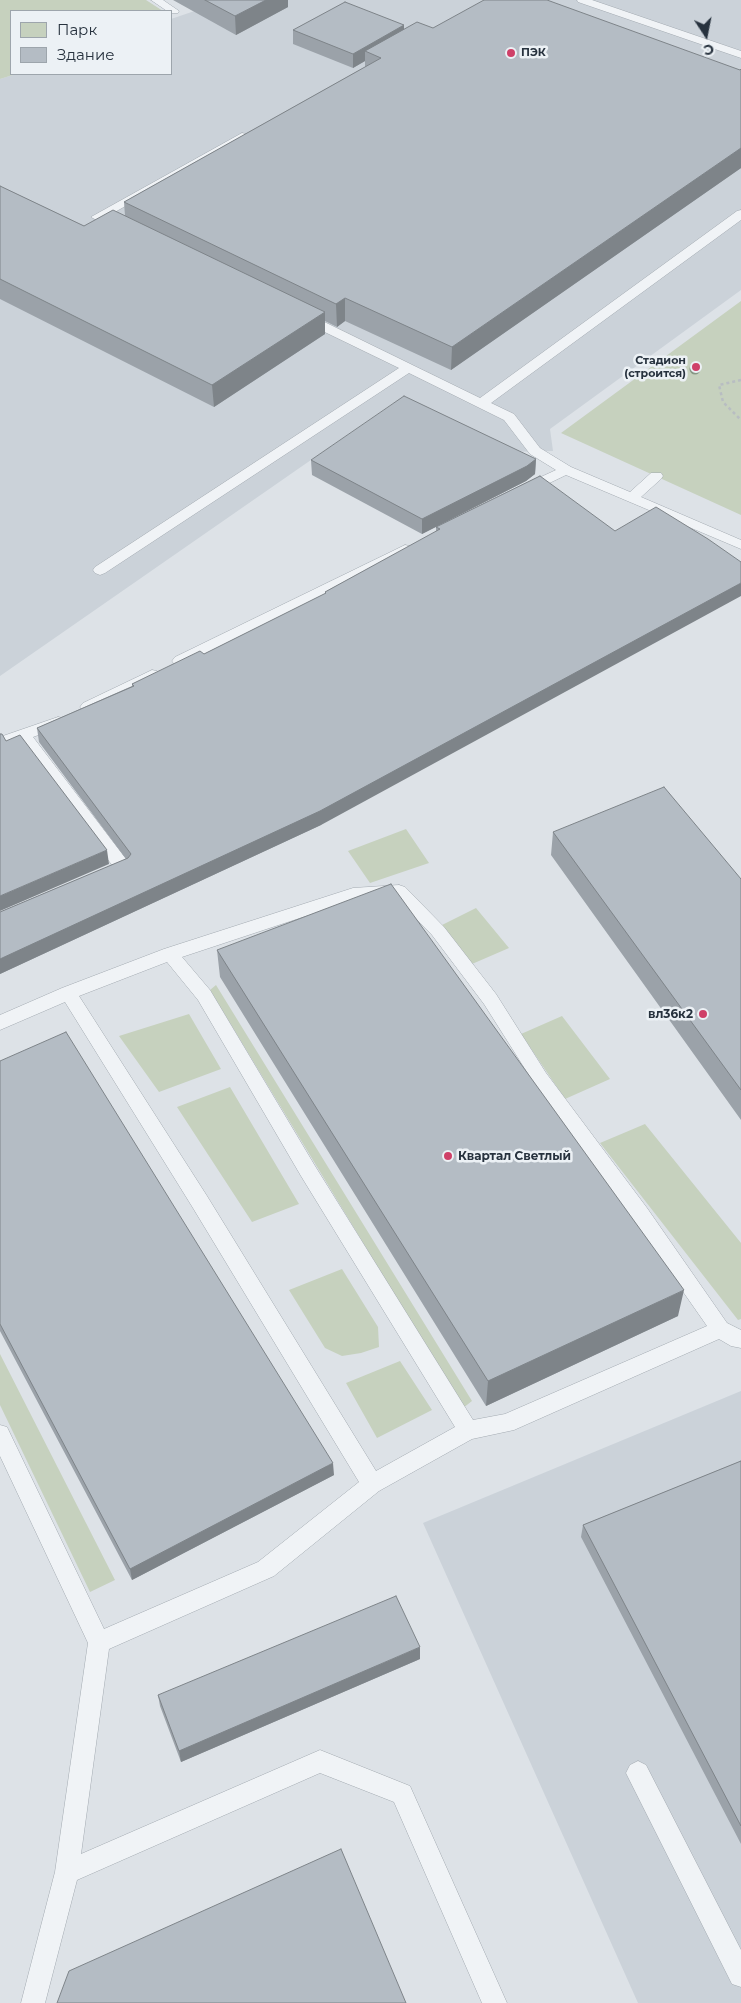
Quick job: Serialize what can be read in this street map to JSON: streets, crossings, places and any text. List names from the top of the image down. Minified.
{"places":["ПЭК","Стадион (строится)","вл36к2","Квартал Светлый"],"legend":["Парк","Здание"],"north":"bottom"}
